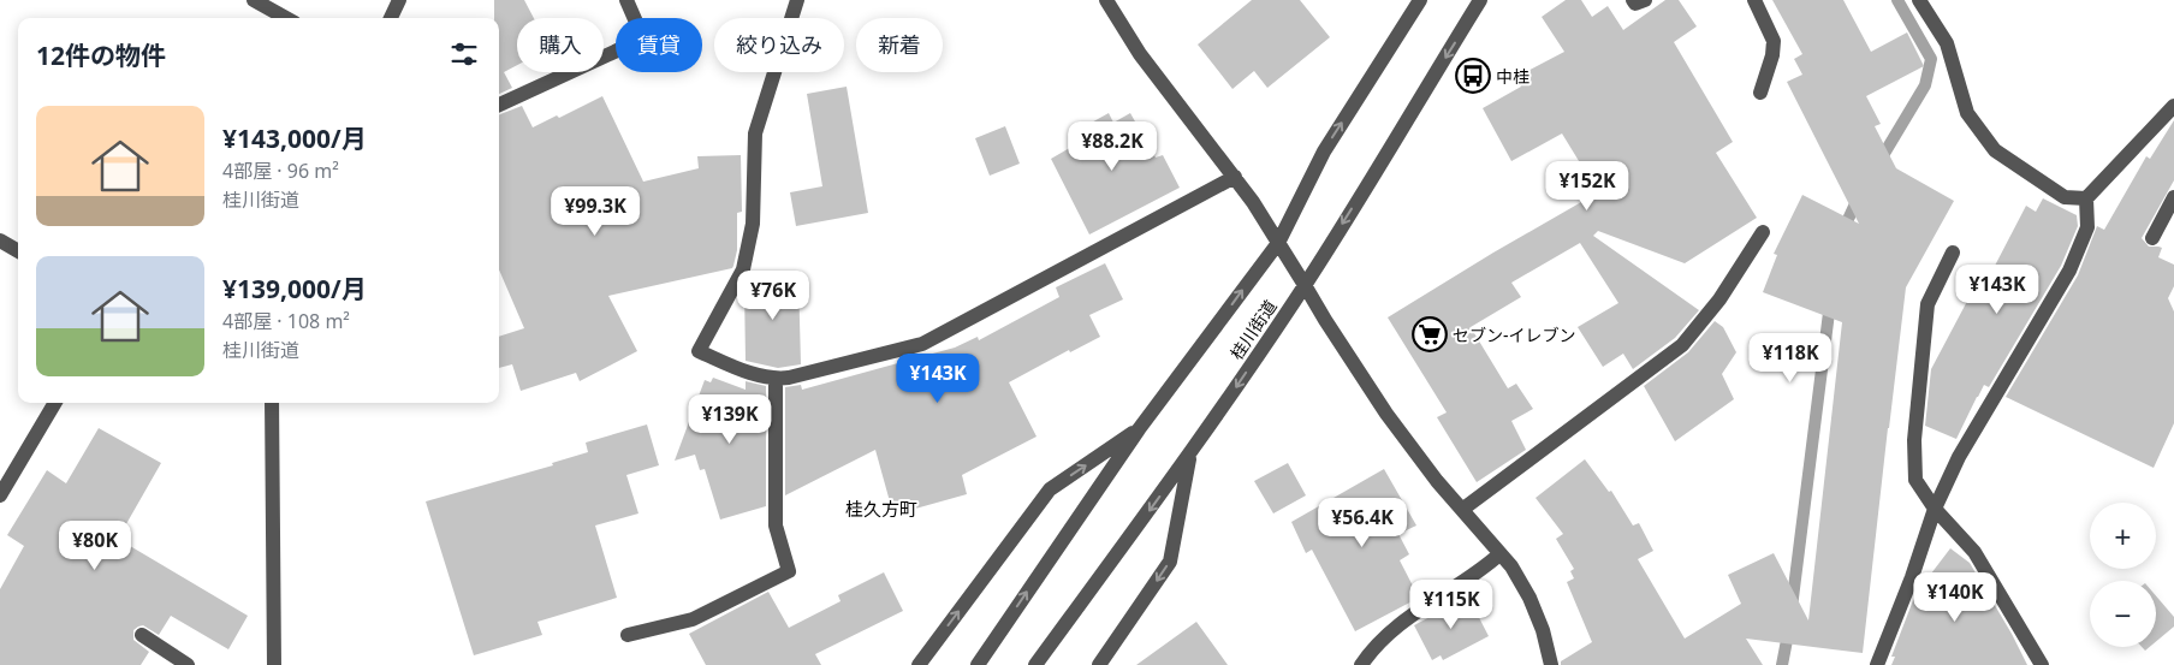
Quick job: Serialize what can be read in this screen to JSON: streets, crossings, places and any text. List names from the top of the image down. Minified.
{"streets":{"street":["桂川街道"]},"districts":["桂久方町"],"places":{"bus stop":["中桂"],"supermarket":["セブン-イレブン"]},"page":{"chip":["購入","賃貸","絞り込み","新着"],"heading":"12件の物件","list":[{"name":"¥143,000/月","note":"4部屋 · 96 m² · 桂川街道"},{"name":"¥139,000/月","note":"4部屋 · 108 m² · 桂川街道"}],"price":["¥88.2K","¥152K","¥99.3K","¥143K","¥76K","¥118K","¥143K","¥139K","¥56.4K","¥80K","¥140K","¥115K"],"map_buttons":["+","−"]}}
